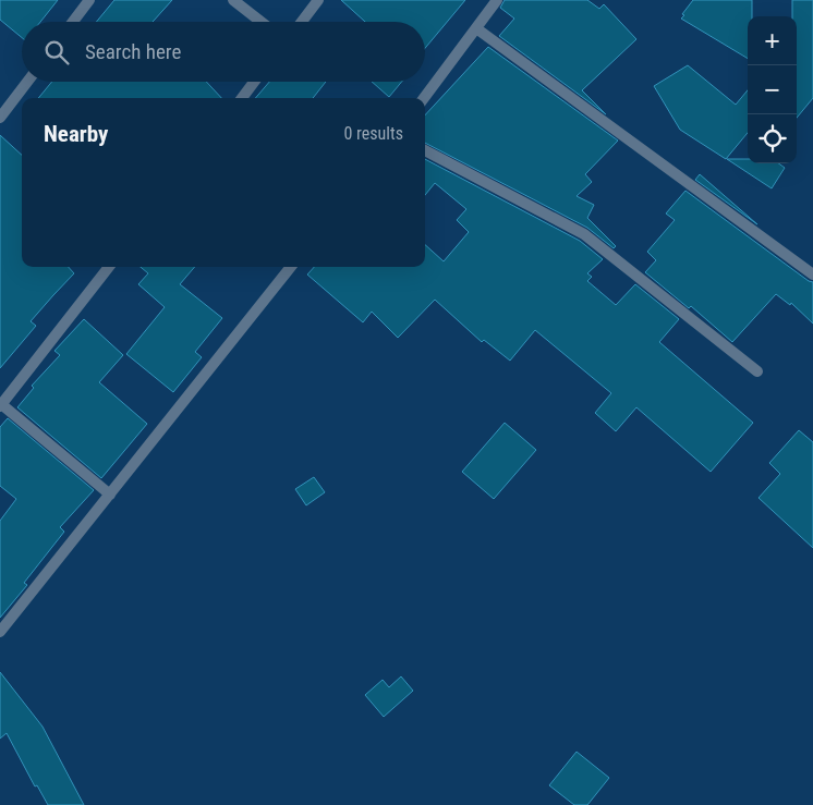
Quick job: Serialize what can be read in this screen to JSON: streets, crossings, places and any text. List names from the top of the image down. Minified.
{"page":{"map_buttons":["+","−"],"search":"Search here","heading":["Nearby","0 results"]}}
